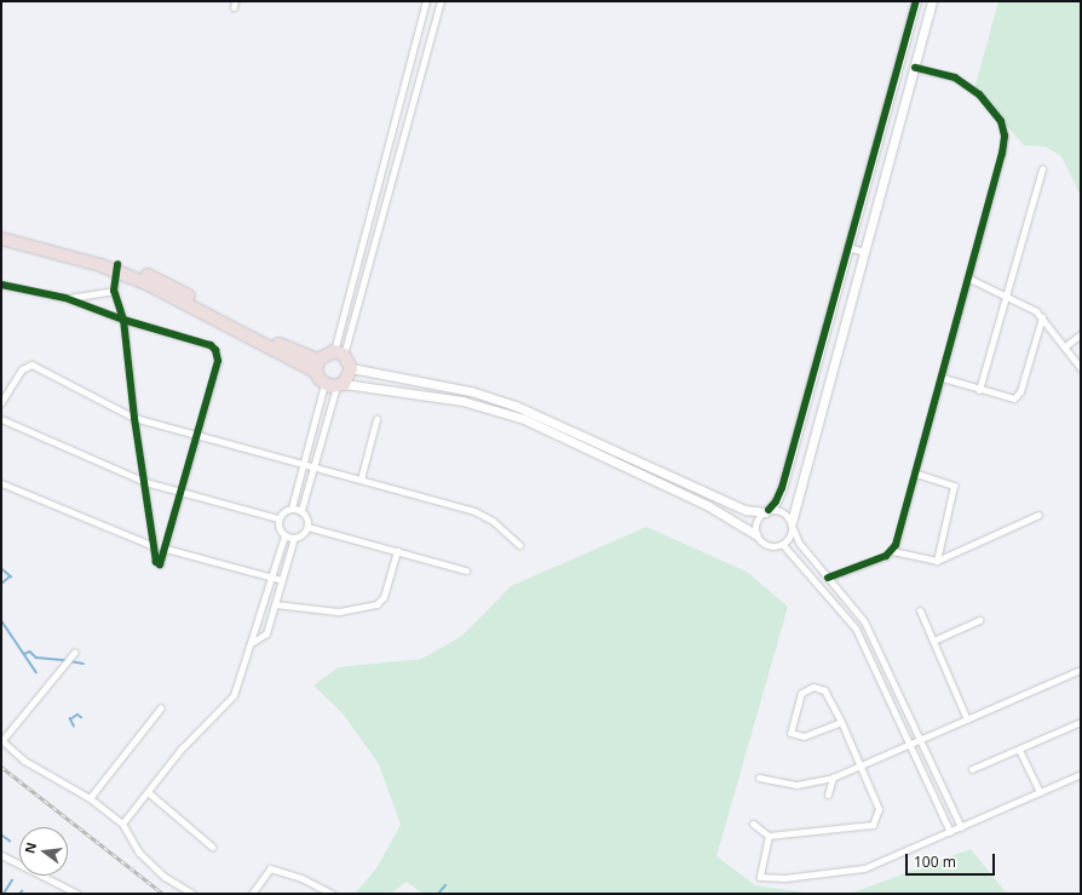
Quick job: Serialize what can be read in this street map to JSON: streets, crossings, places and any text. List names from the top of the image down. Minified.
{"scale_bar":"100 m","north":"left"}
